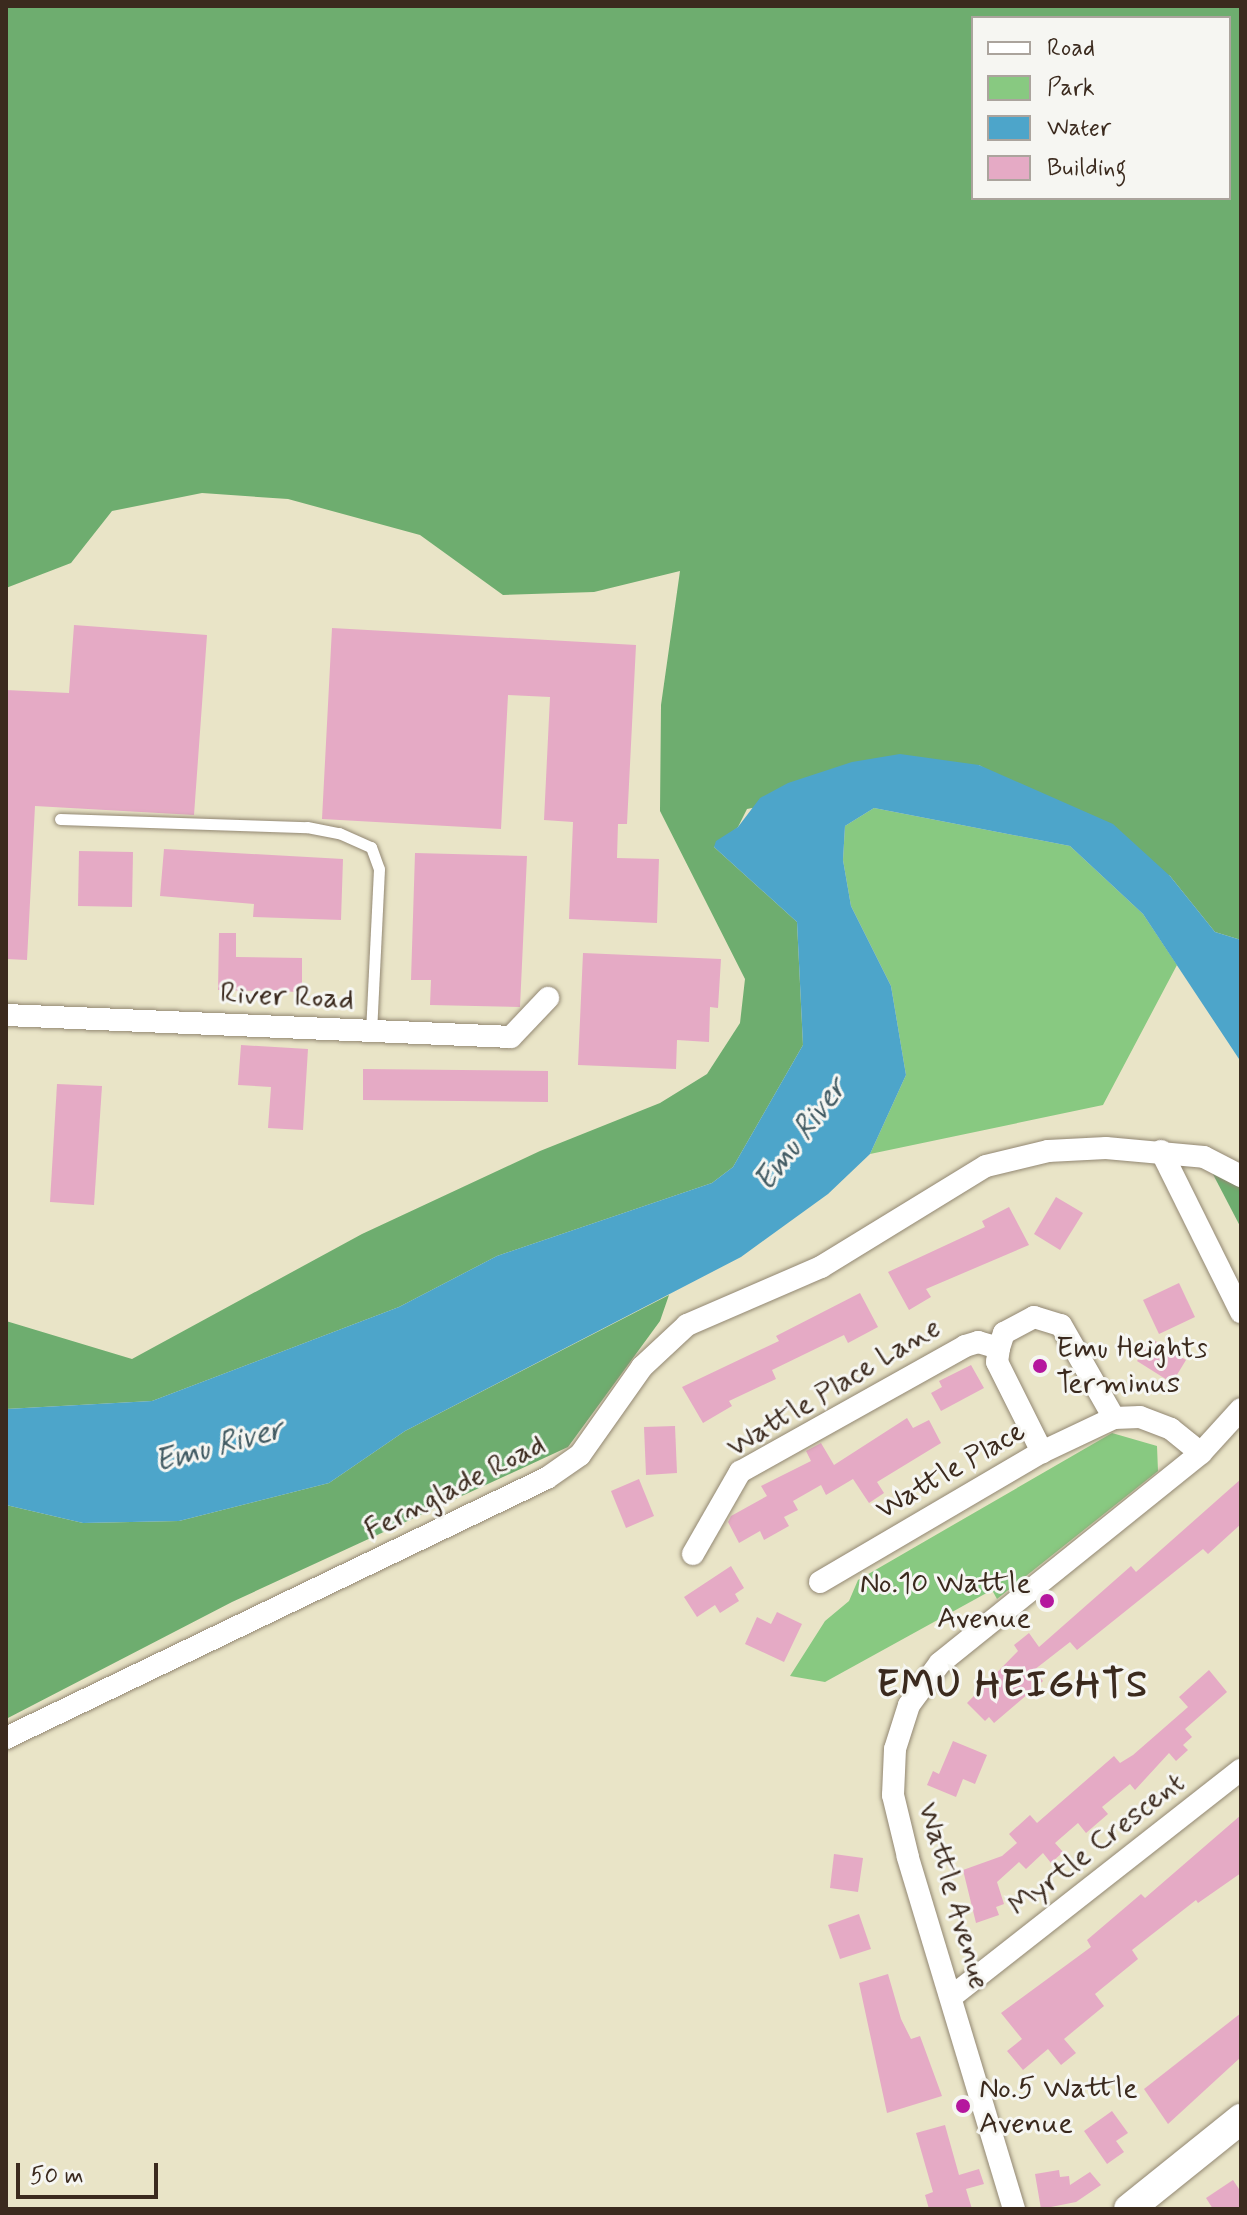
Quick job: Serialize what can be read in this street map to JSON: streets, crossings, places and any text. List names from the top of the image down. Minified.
{"streets":{"street":["River Road","Wattle Place Lane","Wattle Place","Fernglade Road","Myrtle Crescent","Wattle Avenue"]},"crossings":[["Myrtle Crescent","Wattle Avenue"]],"districts":["EMU HEIGHTS"],"water":["Emu River"],"places":["Emu Heights Terminus","No.10 Wattle Avenue","No.5 Wattle Avenue"],"legend":["Road","Park","Water","Building"],"scale_bar":"50 m"}
